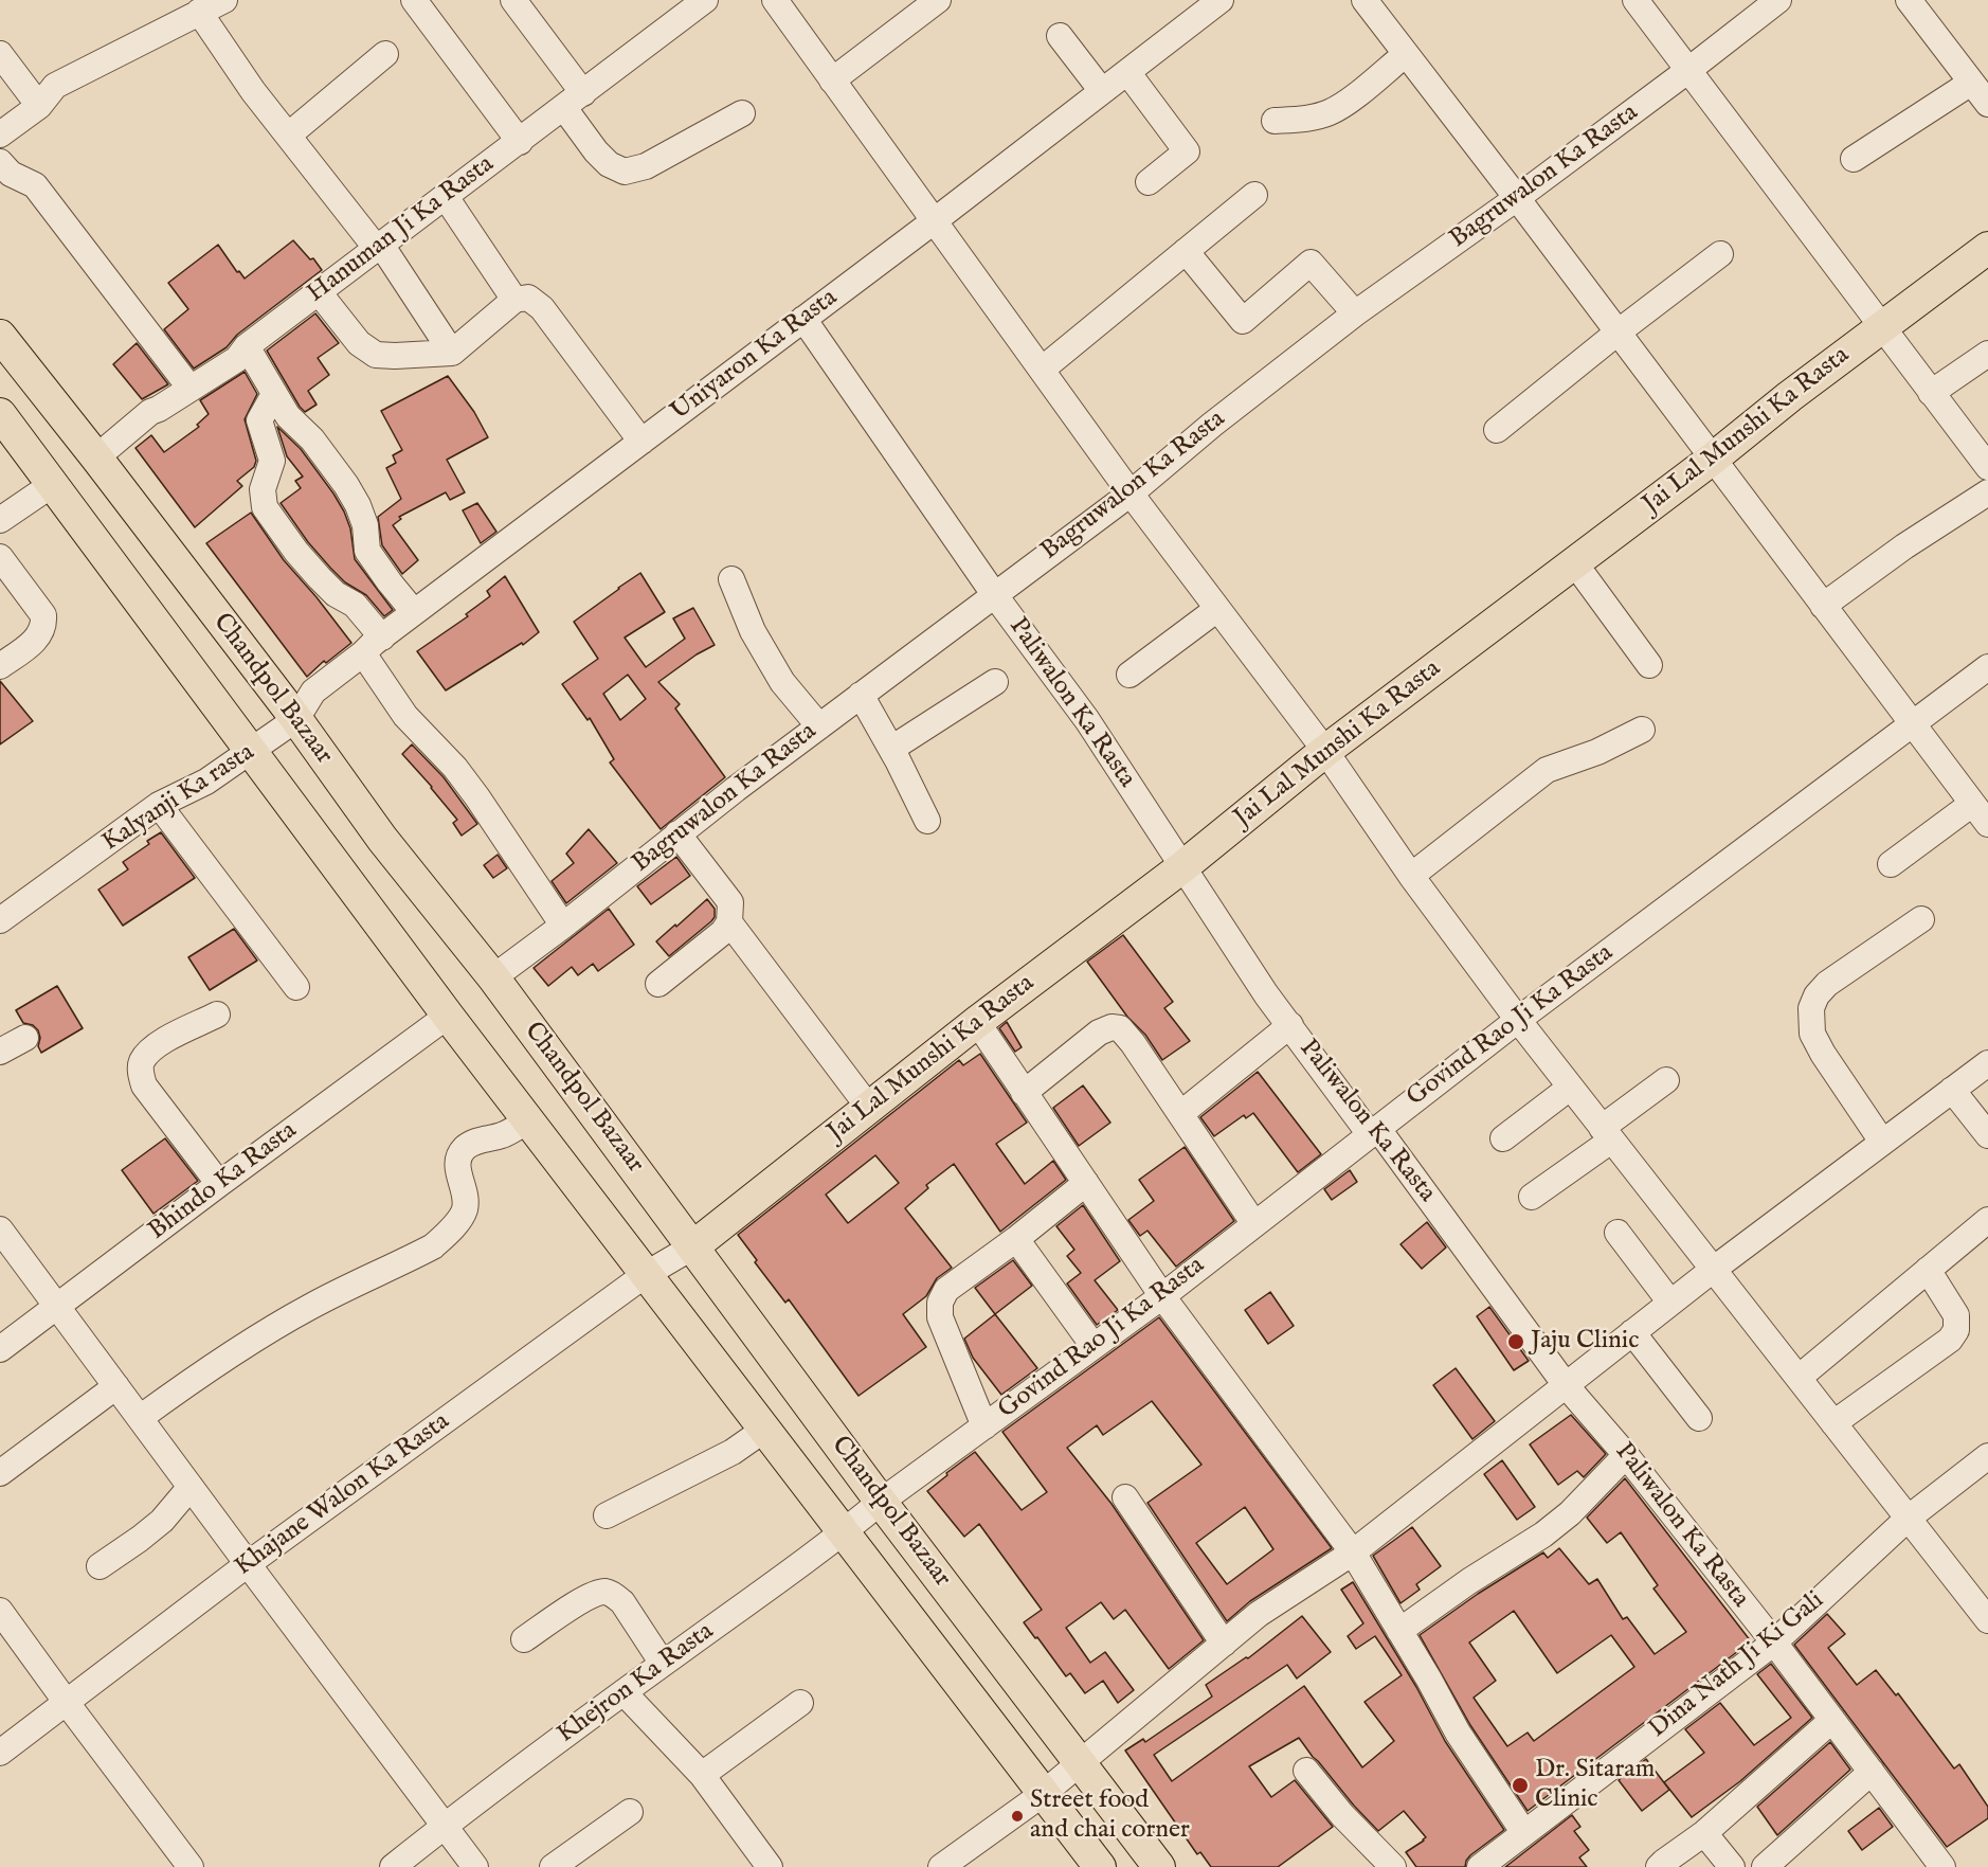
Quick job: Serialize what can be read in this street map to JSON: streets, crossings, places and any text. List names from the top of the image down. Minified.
{"streets":{"main road":["Jai Lal Munshi Ka Rasta","Chandpol Bazaar"],"street":["Bagruwalon Ka Rasta","Hanuman Ji Ka Rasta","Uniyaron Ka Rasta","Paliwalon Ka Rasta","Kalyanji Ka rasta","Govind Rao Ji Ka Rasta","Bhindo Ka Rasta","Khajane Walon Ka Rasta","Dina Nath Ji Ki Gali","Khejron Ka Rasta"]},"crossings":[["Bagruwalon Ka Rasta","Chandpol Bazaar"],["Bagruwalon Ka Rasta","Paliwalon Ka Rasta"],["Hanuman Ji Ka Rasta","Chandpol Bazaar"],["Uniyaron Ka Rasta","Chandpol Bazaar"],["Uniyaron Ka Rasta","Paliwalon Ka Rasta"],["Uniyaron Ka Rasta","Kalyanji Ka rasta"],["Jai Lal Munshi Ka Rasta","Chandpol Bazaar"],["Jai Lal Munshi Ka Rasta","Paliwalon Ka Rasta"],["Jai Lal Munshi Ka Rasta","Khajane Walon Ka Rasta"],["Chandpol Bazaar","Kalyanji Ka rasta"],["Chandpol Bazaar","Govind Rao Ji Ka Rasta"],["Chandpol Bazaar","Bhindo Ka Rasta"],["Chandpol Bazaar","Khajane Walon Ka Rasta"],["Chandpol Bazaar","Khejron Ka Rasta"],["Paliwalon Ka Rasta","Govind Rao Ji Ka Rasta"],["Paliwalon Ka Rasta","Dina Nath Ji Ki Gali"],["Govind Rao Ji Ka Rasta","Khejron Ka Rasta"]],"places":["Jaju Clinic","Dr. Sitaram Clinic","Street food and chai corner"]}
